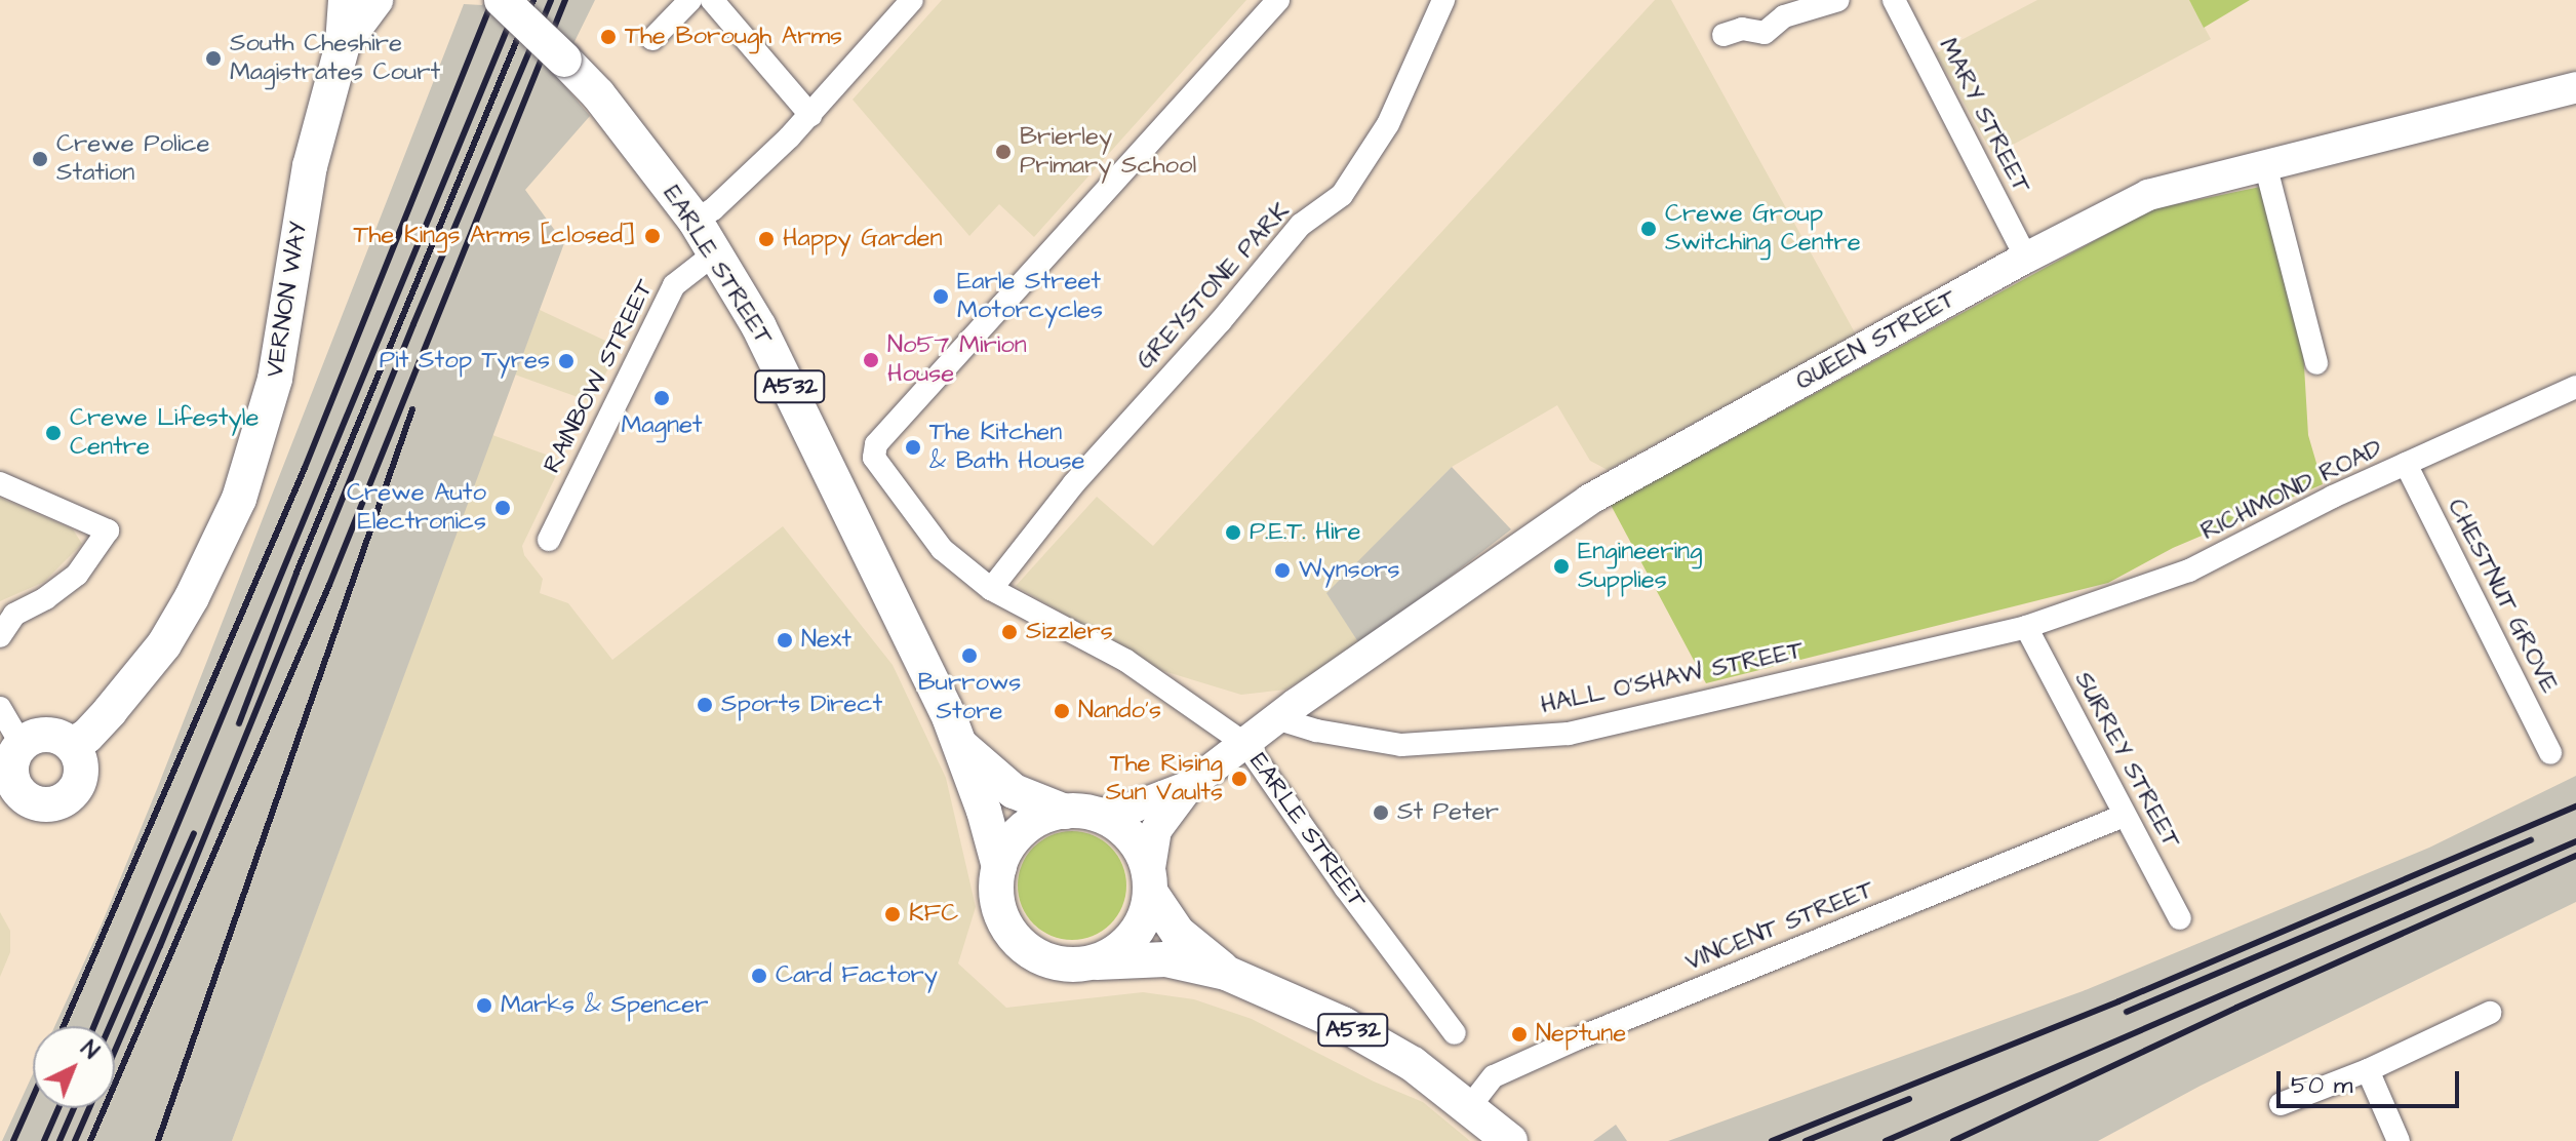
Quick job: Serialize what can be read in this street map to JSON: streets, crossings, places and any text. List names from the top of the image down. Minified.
{"streets":{"main road":["EARLE STREET","VERNON WAY","A532"],"street":["MARY STREET","GREYSTONE PARK","QUEEN STREET","RAINBOW STREET","RICHMOND ROAD","CHESTNUT GROVE","HALL O'SHAW STREET","SURREY STREET","VINCENT STREET"]},"crossings":[["MARY STREET","QUEEN STREET"],["EARLE STREET","GREYSTONE PARK"],["EARLE STREET","QUEEN STREET"],["EARLE STREET","RAINBOW STREET"],["EARLE STREET","A532"],["QUEEN STREET","HALL O'SHAW STREET"],["A532","VINCENT STREET"],["RICHMOND ROAD","CHESTNUT GROVE"],["RICHMOND ROAD","HALL O'SHAW STREET"],["RICHMOND ROAD","SURREY STREET"],["HALL O'SHAW STREET","SURREY STREET"],["SURREY STREET","VINCENT STREET"]],"places":["The Borough Arms","South Cheshire Magistrates Court","Brierley Primary School","Crewe Police Station","Crewe Group Switching Centre","The Kings Arms [closed]","Happy Garden","Earle Street Motorcycles","No57 Mirion House","Pit Stop Tyres","Magnet","Crewe Lifestyle Centre","The Kitchen & Bath House","Crewe Auto Electronics","P.E.T. Hire","Engineering Supplies","Wynsors","Sizzlers","Next","Burrows Store","Sports Direct","Nando's","The Rising Sun Vaults","St Peter","KFC","Card Factory","Marks & Spencer","Neptune"],"scale_bar":"50 m","north":"top right"}
